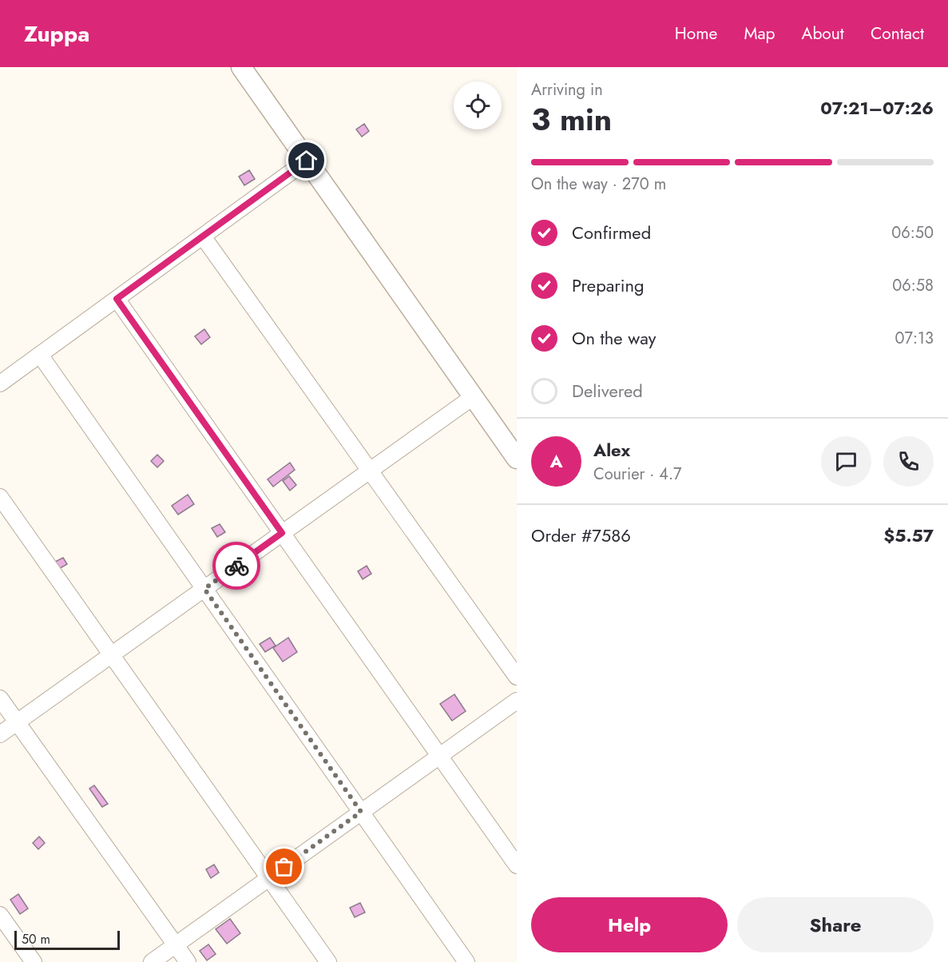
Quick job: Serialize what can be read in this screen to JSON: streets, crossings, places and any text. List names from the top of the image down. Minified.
{"scale_bar":"50 m","page":{"header":"Zuppa","nav":["Home","Map","About","Contact"],"heading":["3 min","Arriving in","07:21–07:26"],"panel":["Alex","Courier · 4.7","Order #7586","$5.57"],"bar":"On the way · 270 m","list":[["Confirmed","06:50"],["Preparing","06:58"],["On the way","07:13"],"Delivered"],"round":"A","buttons":["Help","Share"],"scale":"50 m"}}
